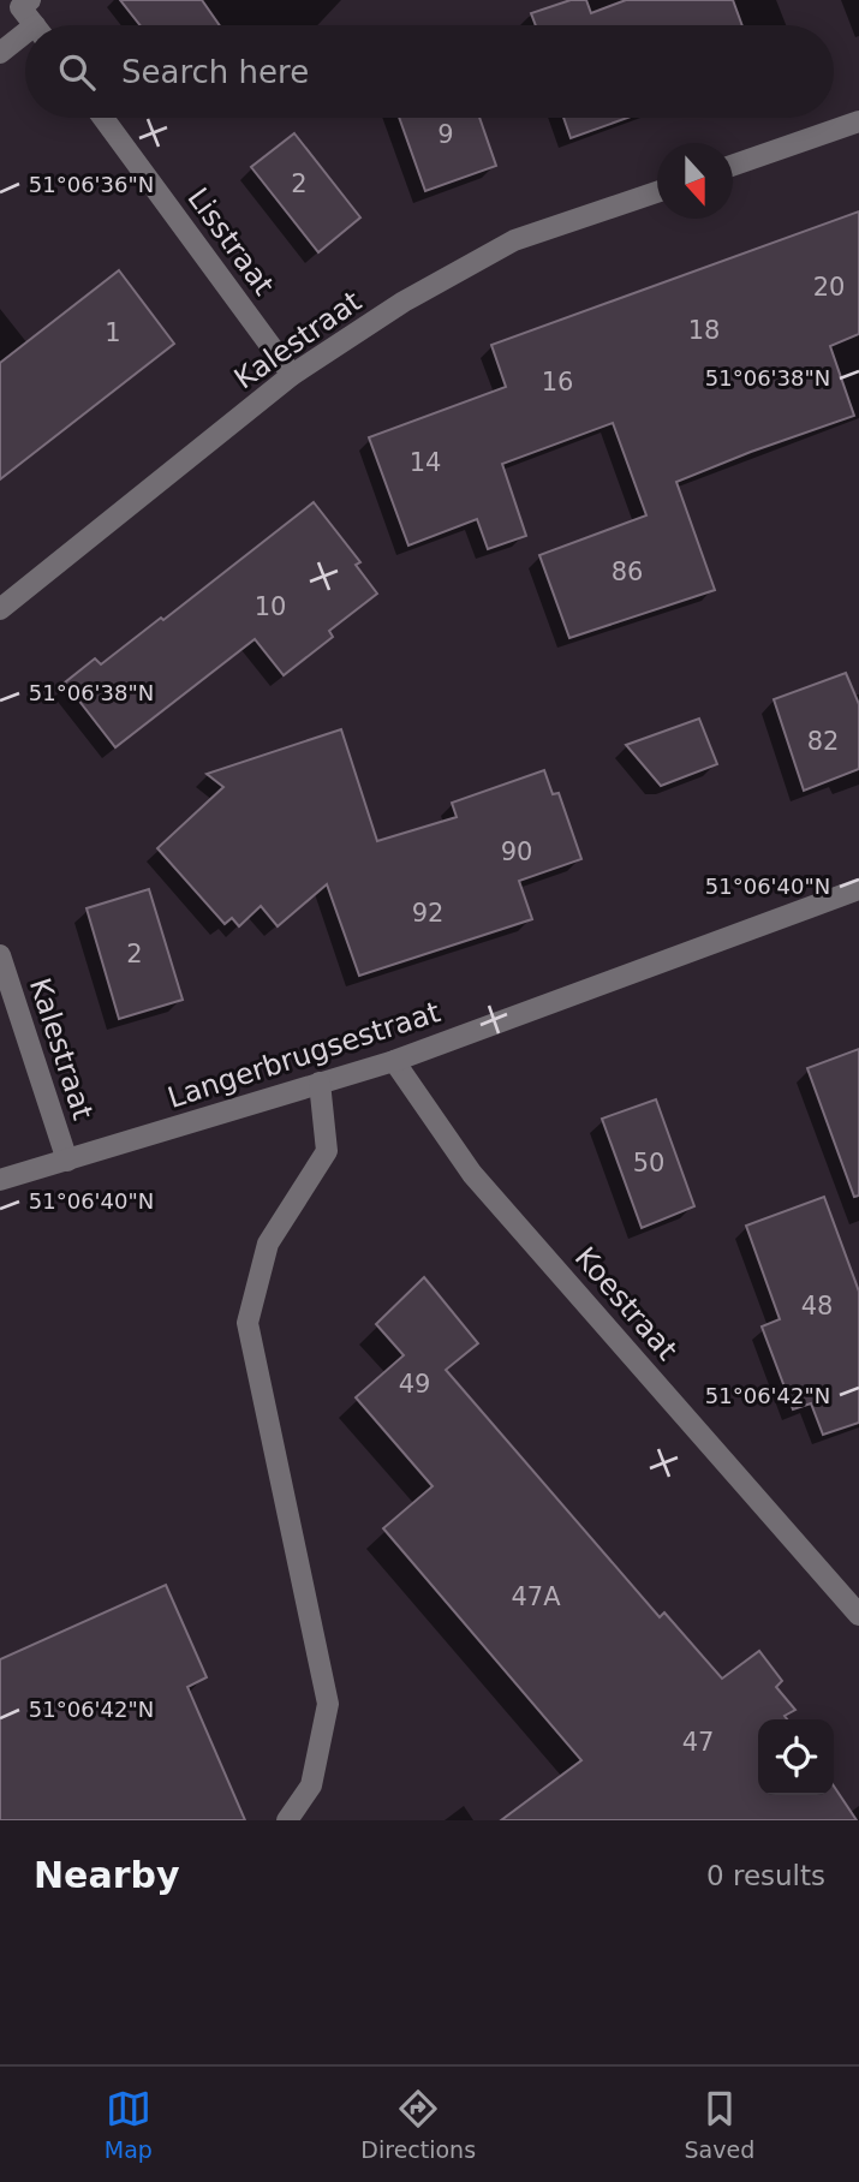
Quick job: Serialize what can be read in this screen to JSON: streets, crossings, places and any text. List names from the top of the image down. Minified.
{"streets":{"street":["Lisstraat","Kalestraat","Langerbrugsestraat","Koestraat"]},"crossings":[["Lisstraat","Kalestraat"],["Kalestraat","Langerbrugsestraat"],["Langerbrugsestraat","Koestraat"]],"house_numbers":["9","2","20","18","1","16","14","86","10","82","90","92","2","50","48","49","47A","47"],"north":"bottom","page":{"search":"Search here","heading":["Nearby","0 results"],"nav":["Map","Directions","Saved"]},"coordinates":["51°06'36\"N","51°06'38\"N","51°06'40\"N","51°06'42\"N"]}
